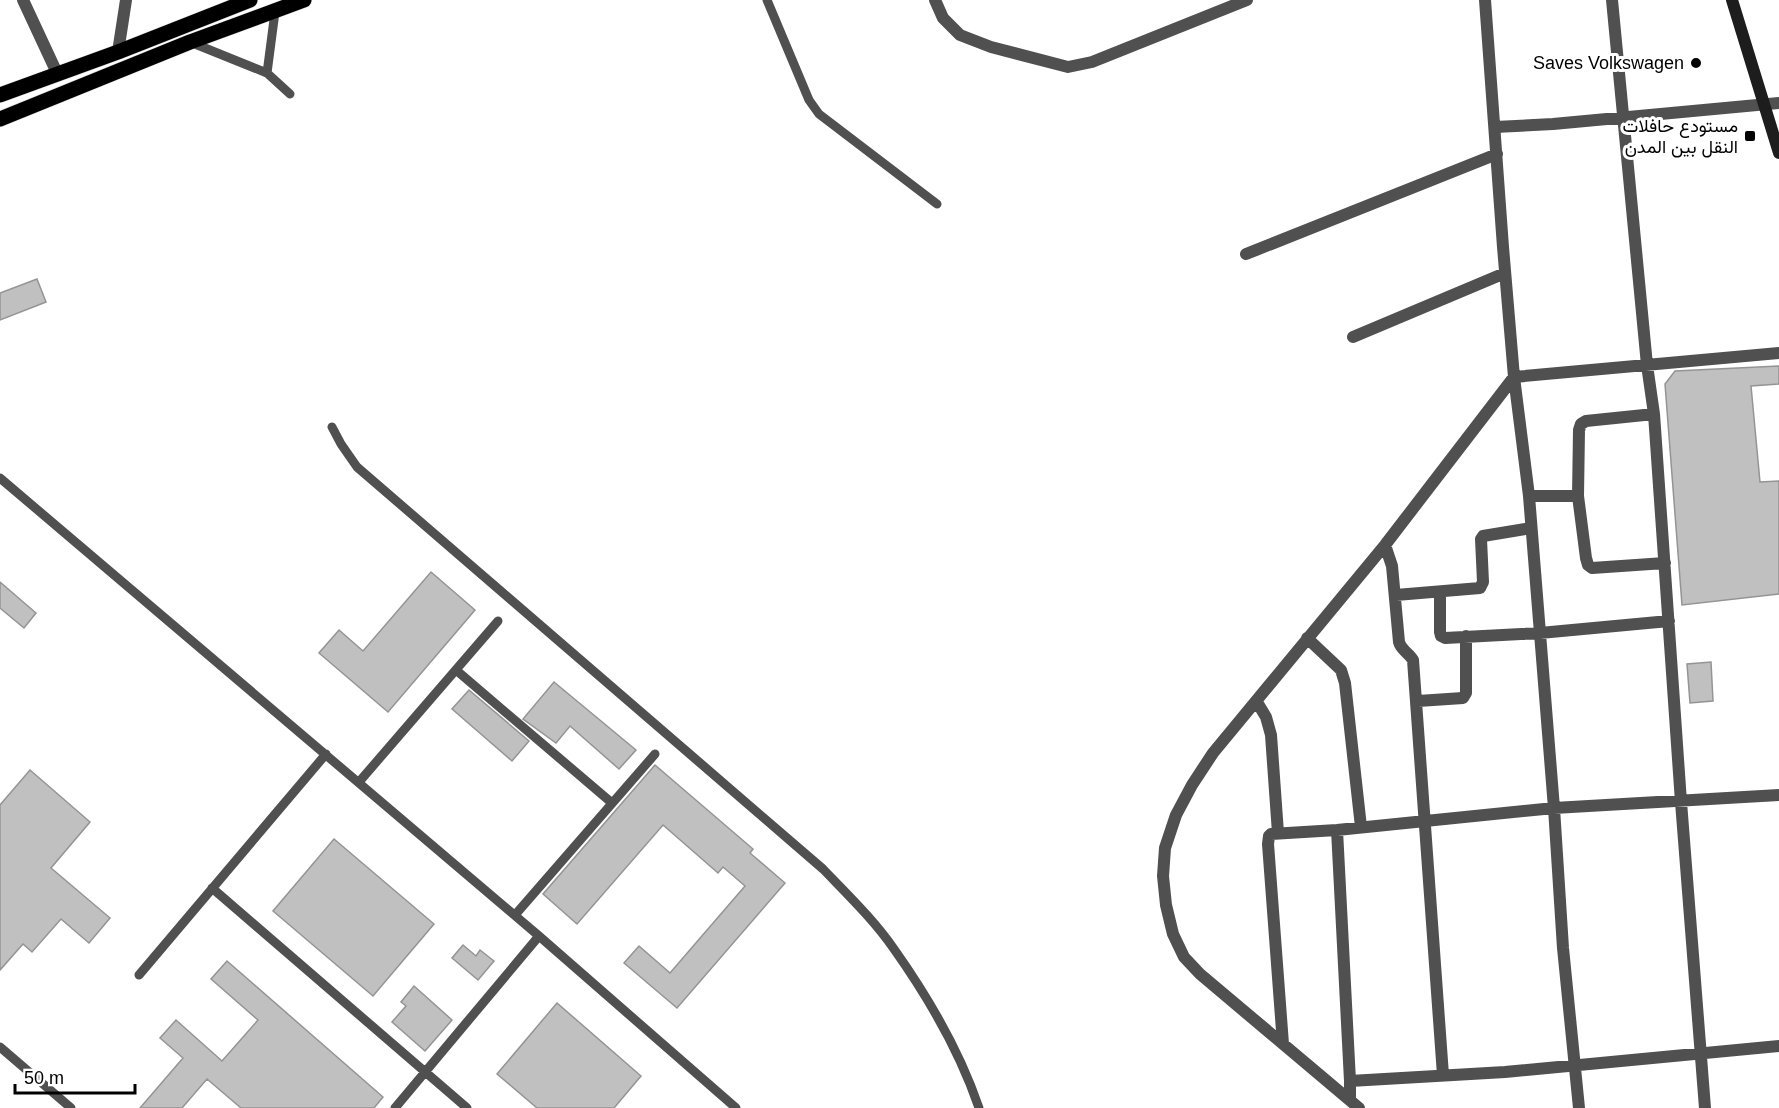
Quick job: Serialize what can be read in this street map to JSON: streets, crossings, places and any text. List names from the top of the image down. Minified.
{"places":{"other":["Saves Volkswagen"],"transit":["مستودع حافلات النقل بين المدن"]},"scale_bar":"50 m"}
